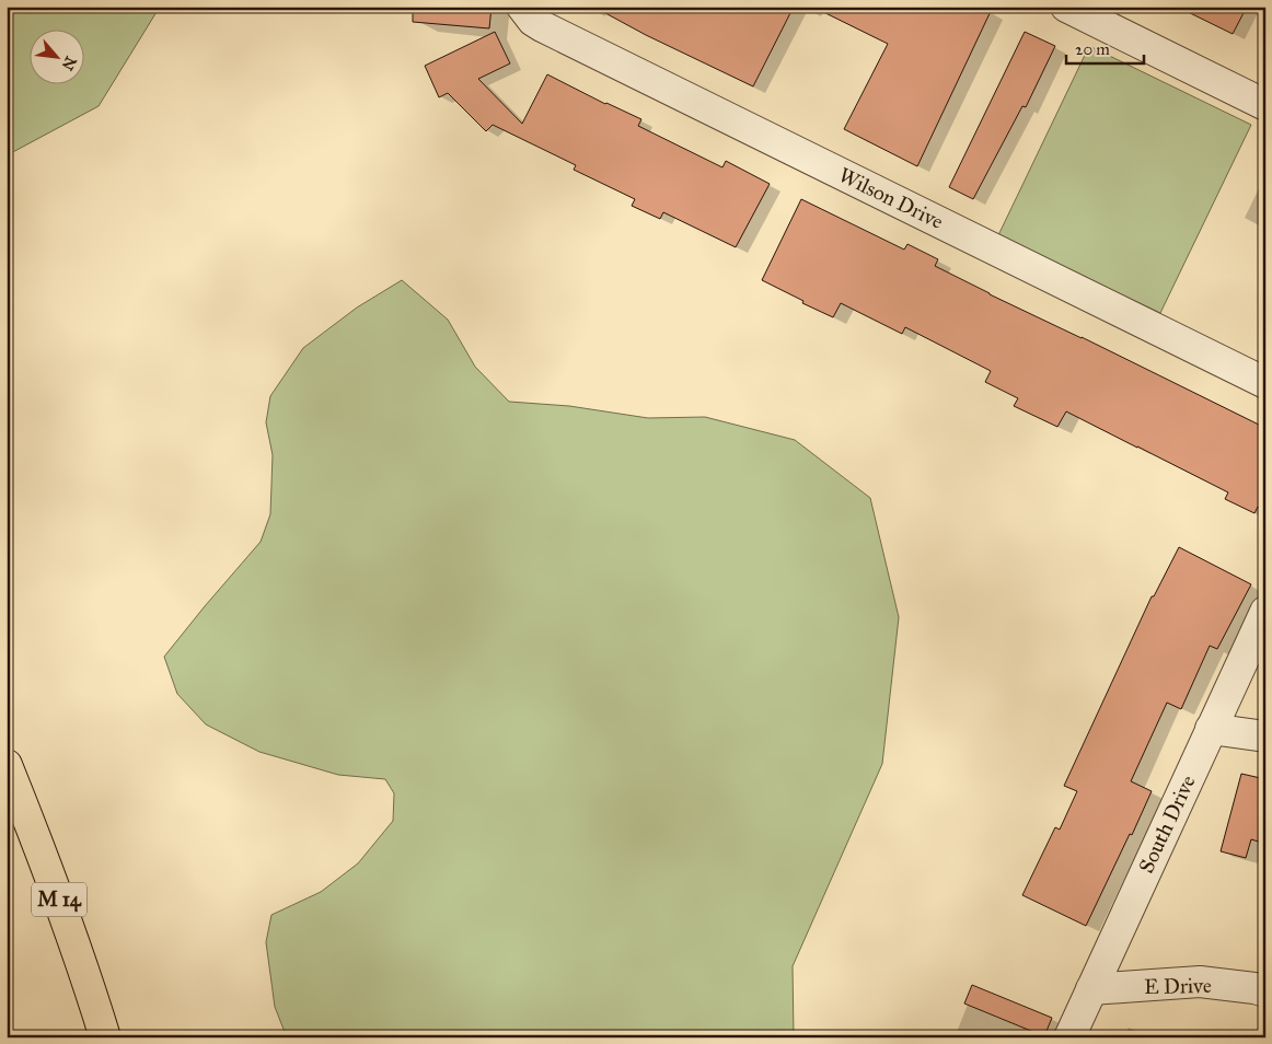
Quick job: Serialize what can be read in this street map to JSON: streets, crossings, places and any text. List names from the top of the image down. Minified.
{"streets":{"highway":["M 14"],"street":["Wilson Drive","South Drive","E Drive"]},"crossings":[["South Drive","E Drive"]],"scale_bar":"20 m","north":"bottom right"}
